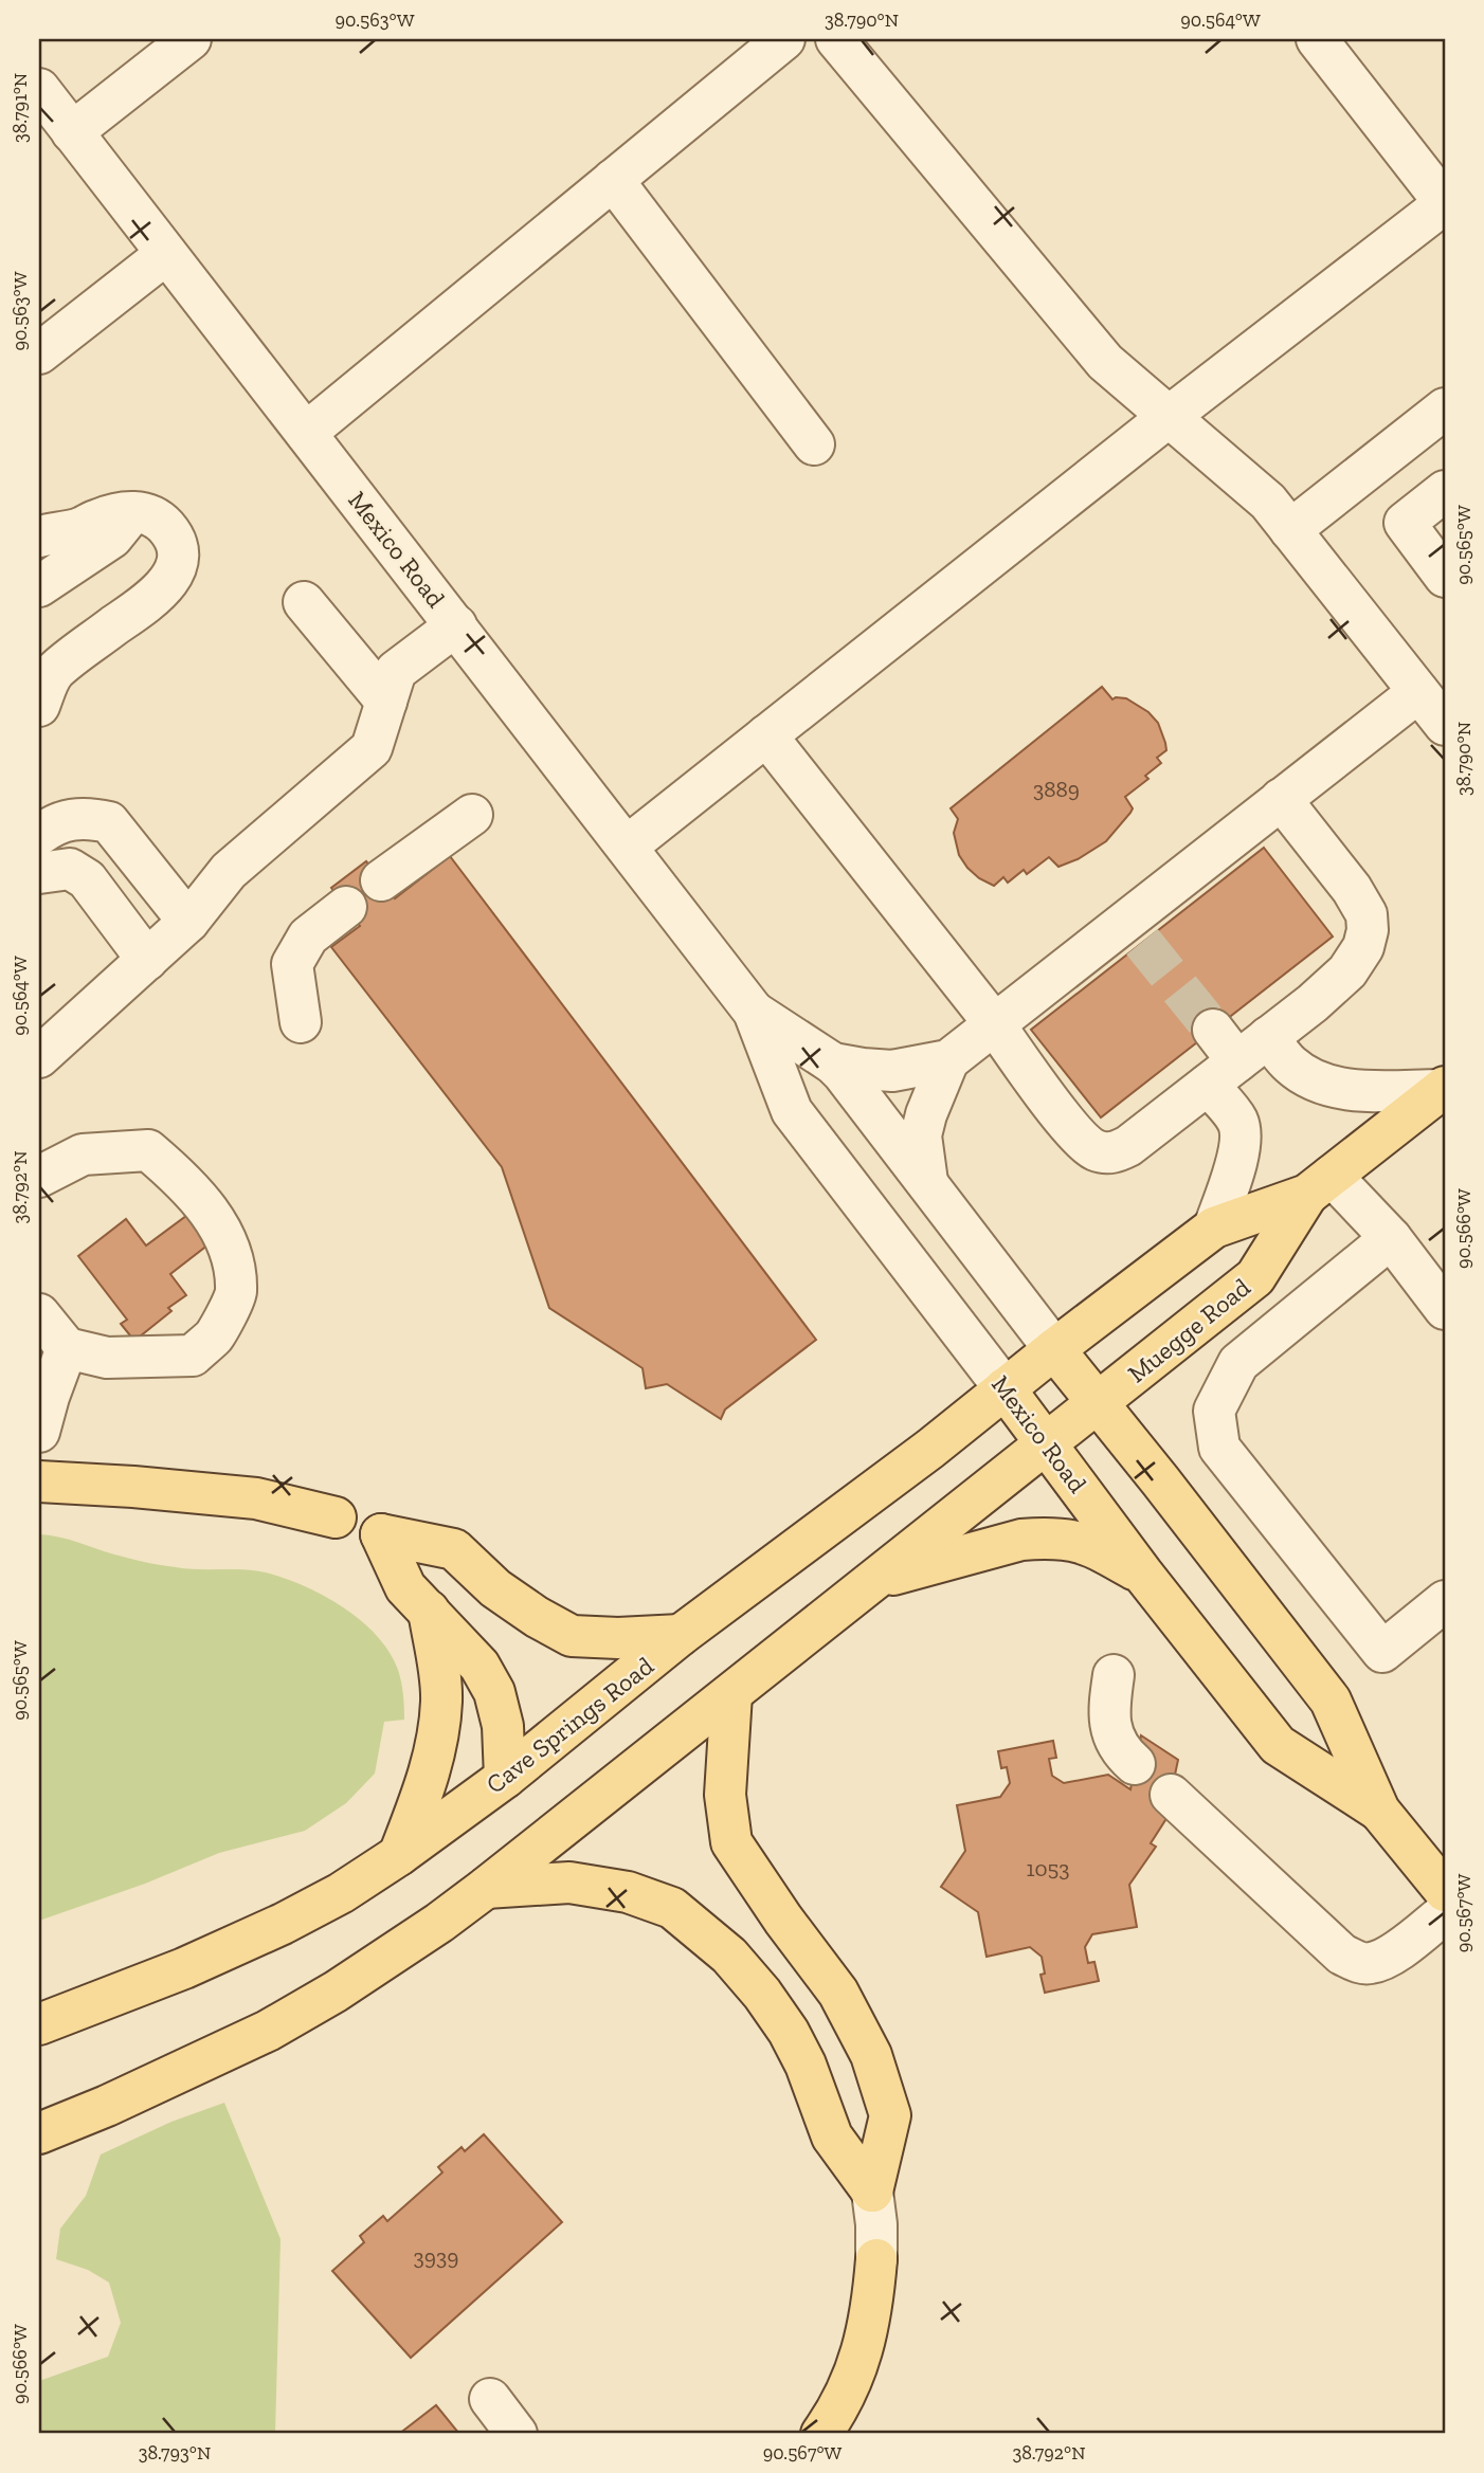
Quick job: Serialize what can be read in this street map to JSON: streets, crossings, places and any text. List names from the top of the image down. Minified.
{"streets":{"main road":["Mexico Road","Muegge Road","Cave Springs Road"]},"crossings":[["Mexico Road","Muegge Road"],["Mexico Road","Cave Springs Road"],["Muegge Road","Cave Springs Road"]],"house_numbers":["3889","1053","3939"],"coordinates":["90.563°W","38.790°N","90.564°W","38.791°N","90.565°W","38.792°N","90.566°W","90.567°W","38.793°N"]}
